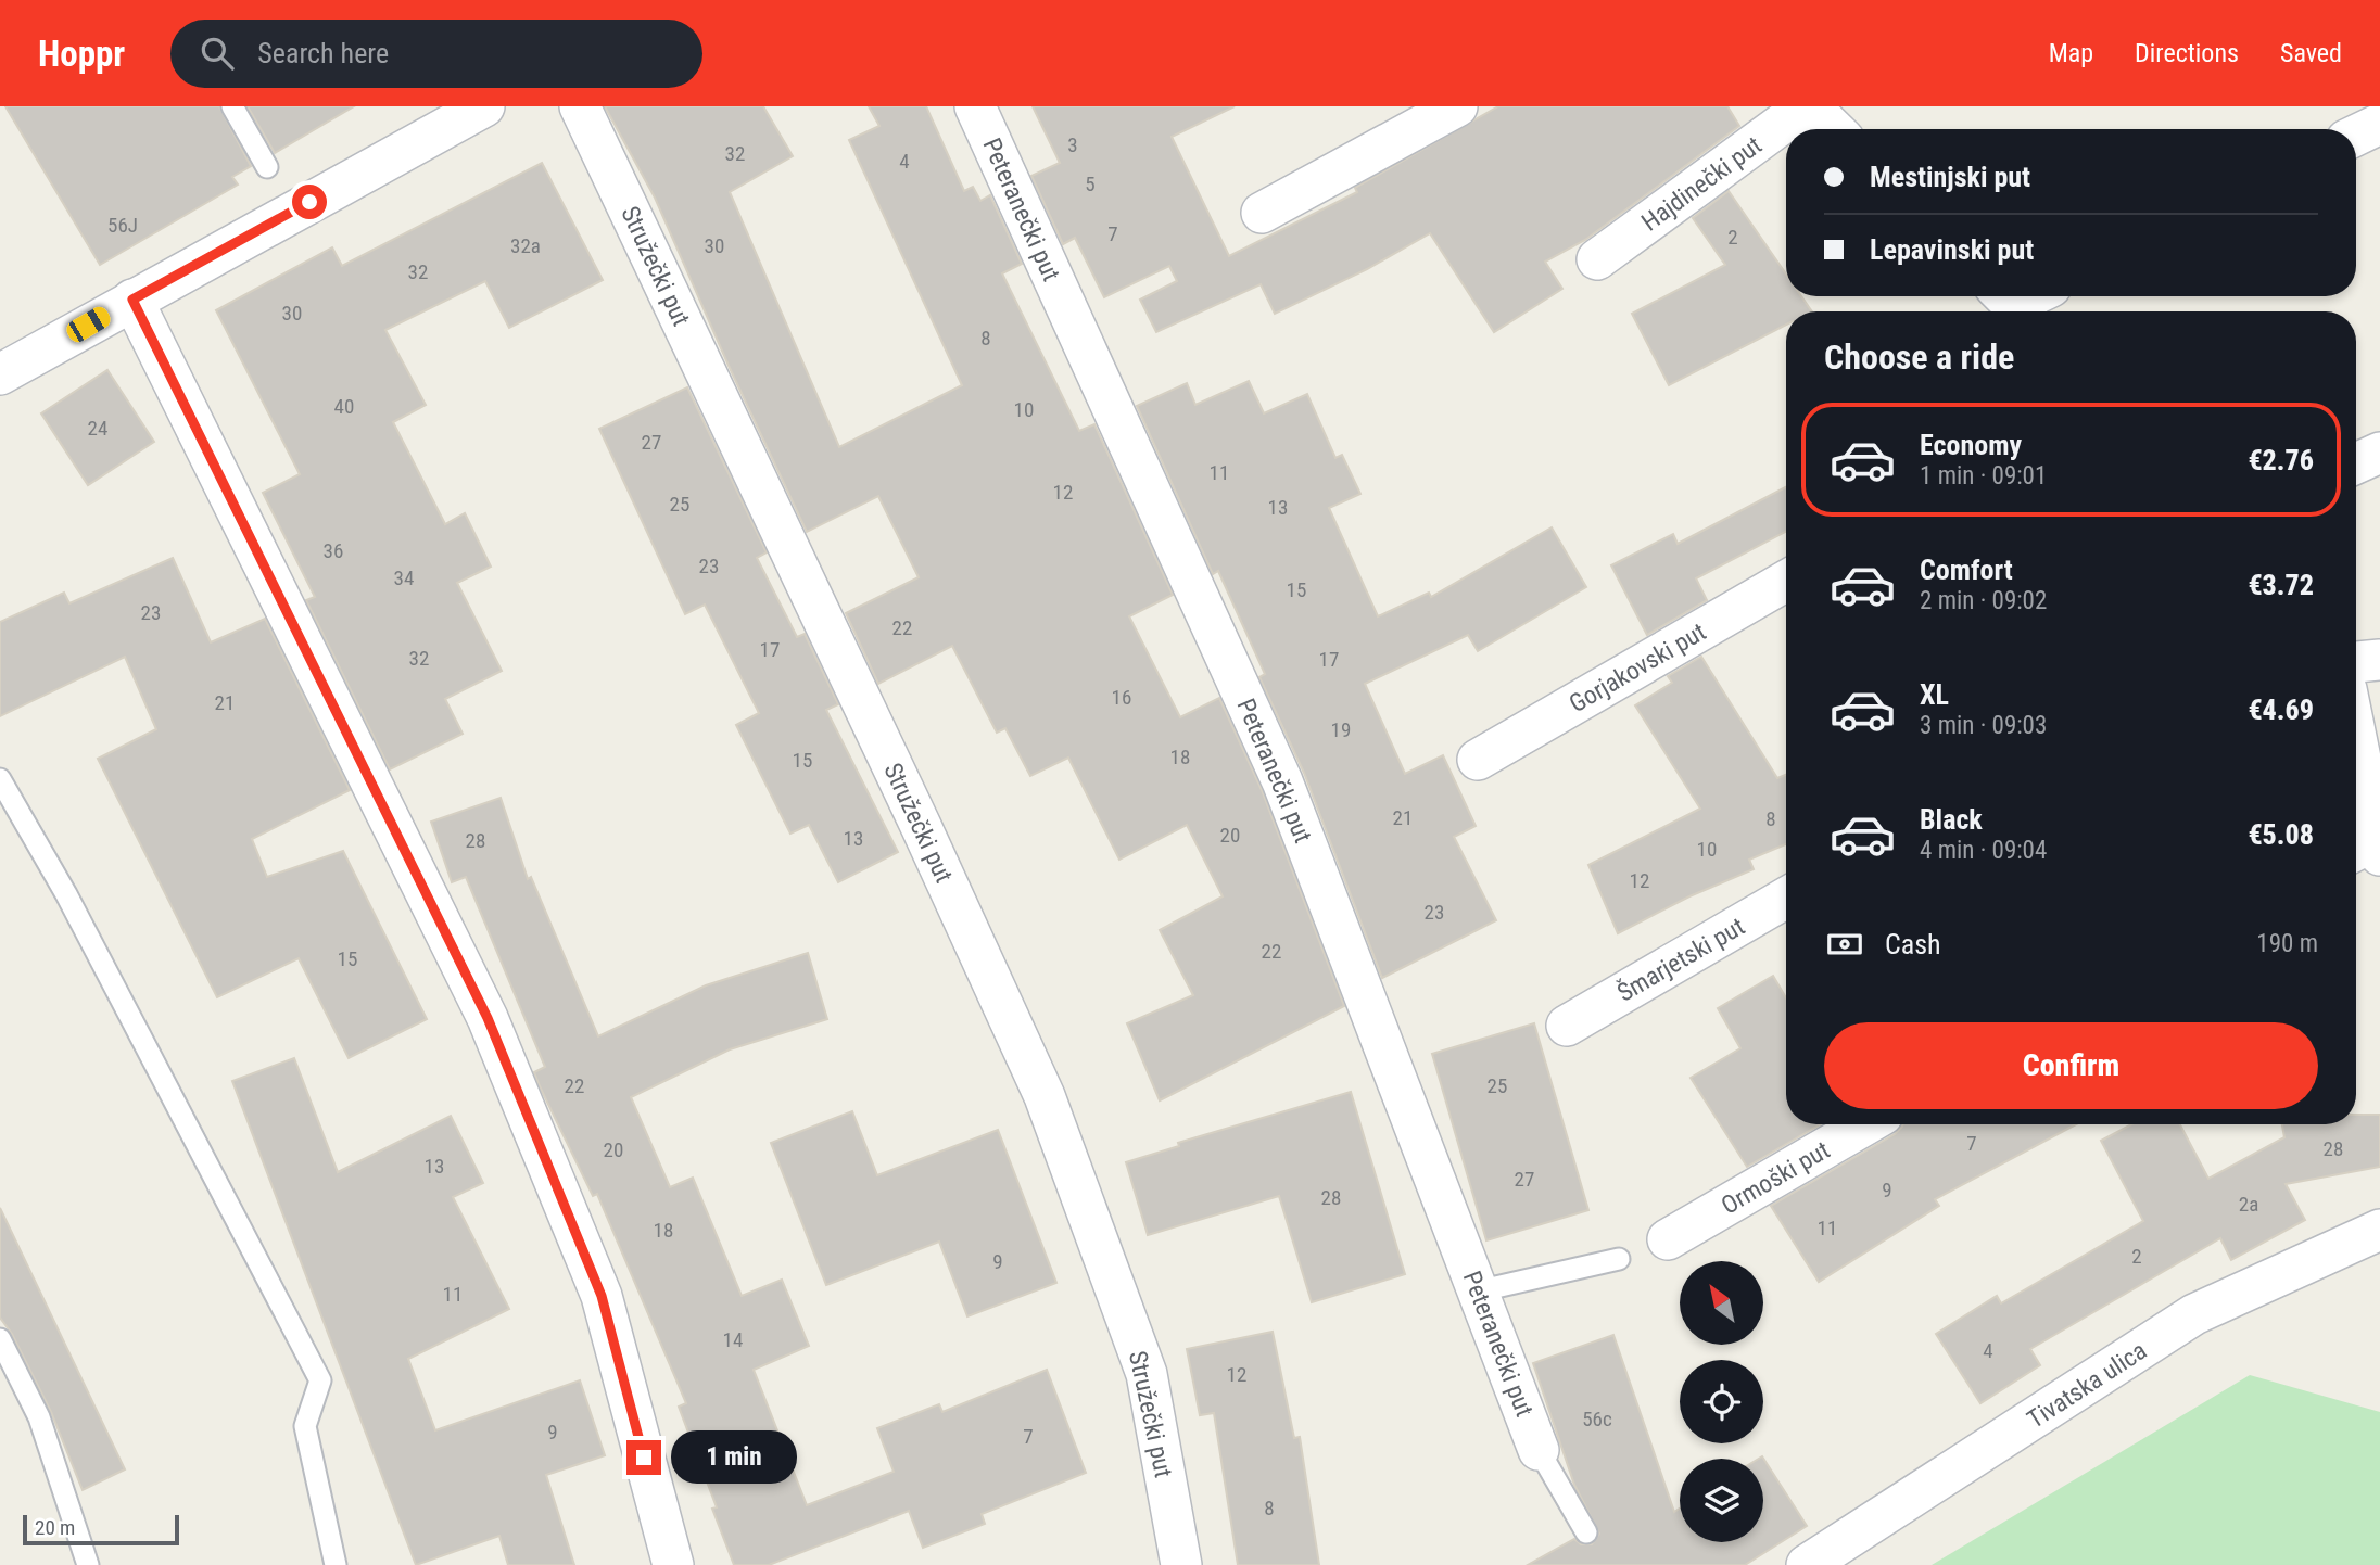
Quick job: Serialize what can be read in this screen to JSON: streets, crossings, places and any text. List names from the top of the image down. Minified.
{"streets":{"street":["Hajdinečki put","Peteranečki put","Stružečki put","Gorjakovski put","Šmarjetski put","Ormoški put","Tivatska ulica"]},"house_numbers":["3","32","4","5","56J","7","2","32a","30","32","30","8","40","10","24","27","11","12","25","13","36","23","34","15","23","22","17","32","17","16","21","19","18","15","21","8","20","13","28","10","12","23","22","15","22","25","7","28","20","13","27","9","28","2a","11","18","2","9","11","14","4","12","56c","9","7","8"],"scale_bar":"20 m","north":"top left","page":{"header":"Hoppr","search":"Search here","nav":["Map","Directions","Saved"],"banner":["Mestinjski put","Lepavinski put"],"heading":"Choose a ride","list":[{"name":"Economy","note":"1 min · 09:01","value":"€2.76"},{"name":"Comfort","note":"2 min · 09:02","value":"€3.72"},{"name":"XL","note":"3 min · 09:03","value":"€4.69"},{"name":"Black","note":"4 min · 09:04","value":"€5.08"}],"pay":["Cash","190 m"],"buttons":"Confirm","bubble":"1 min","scale":"20 m"}}
